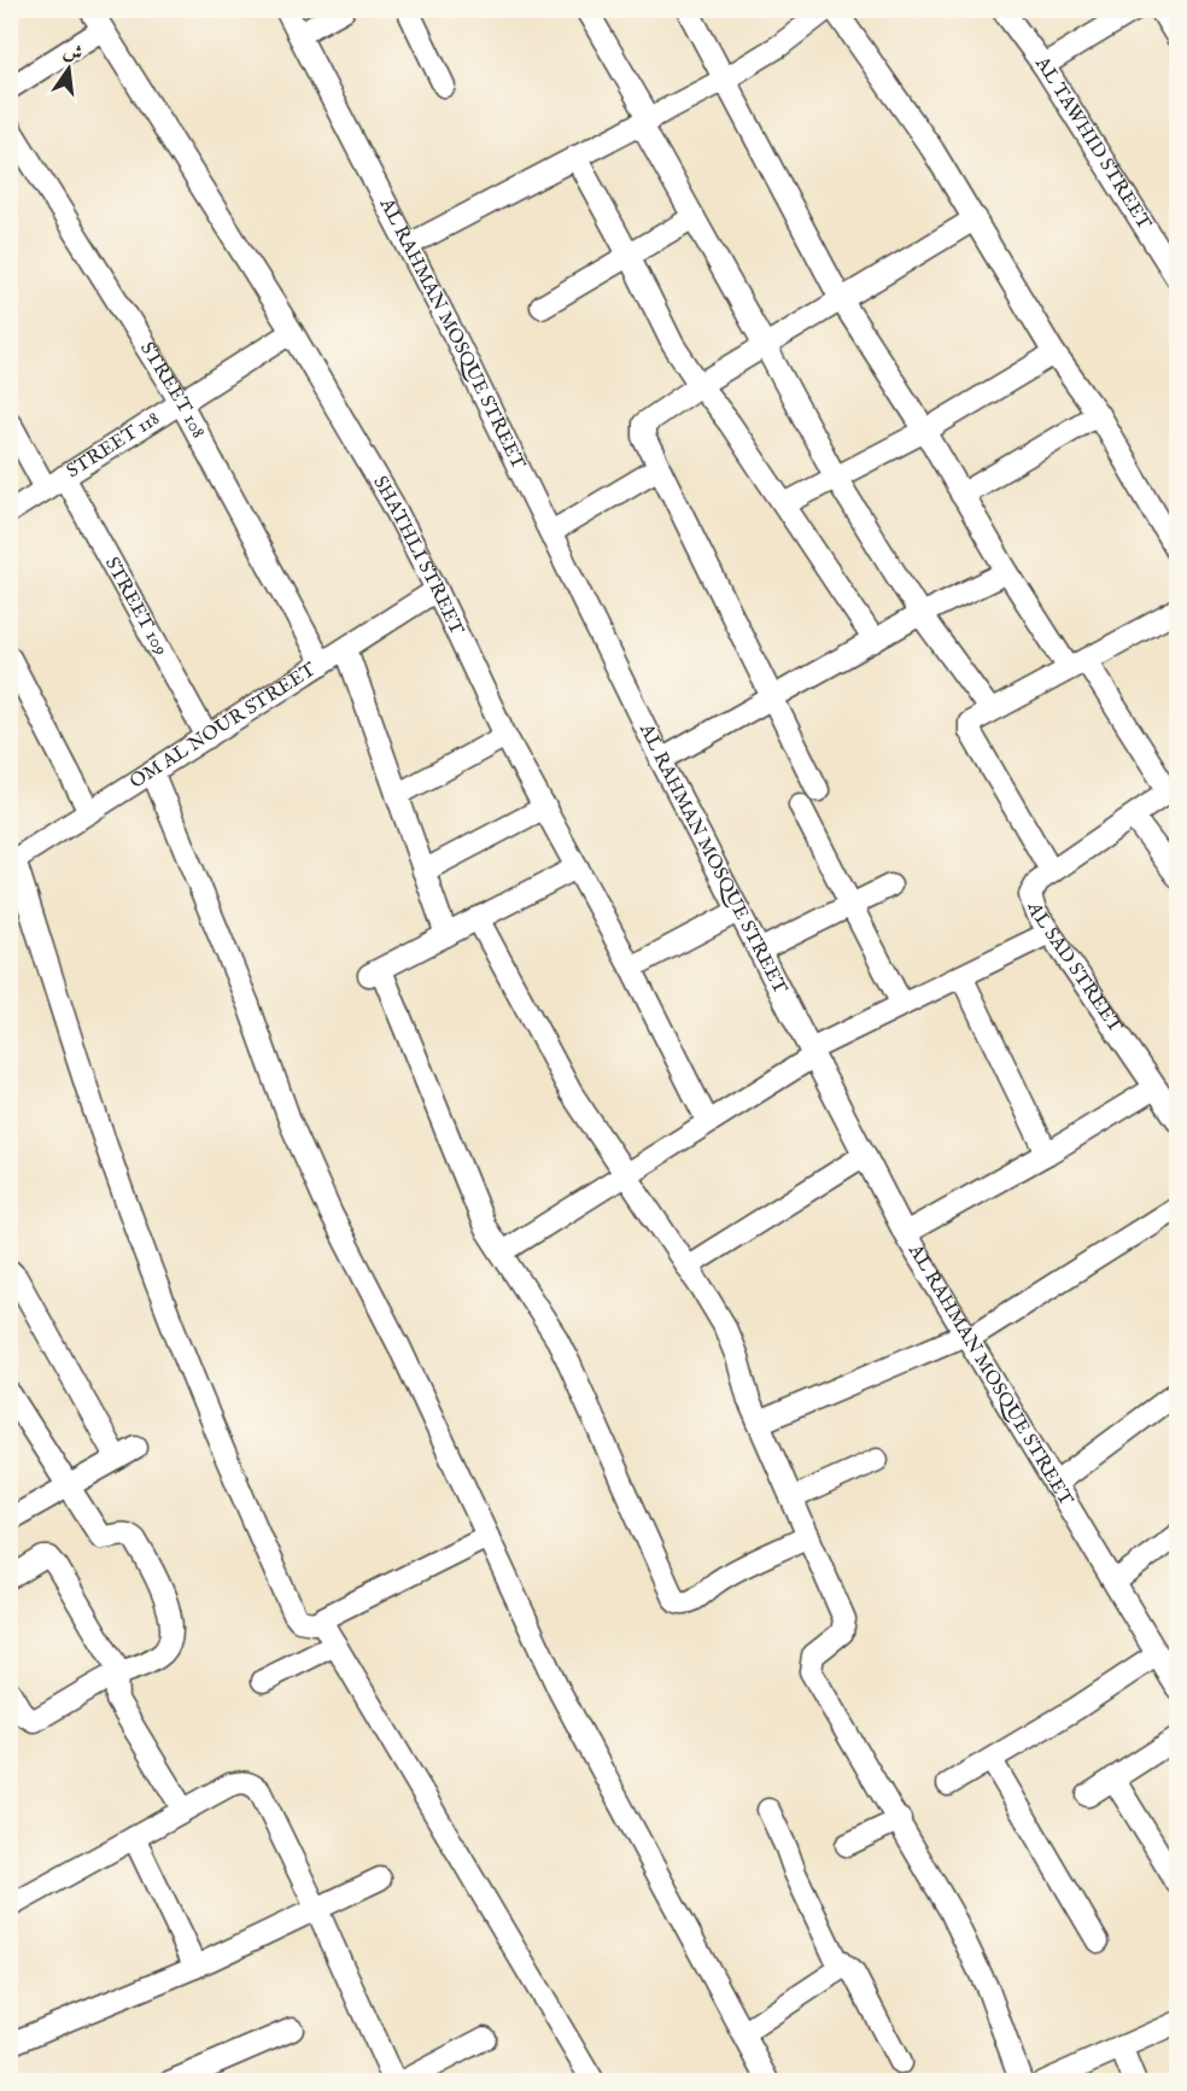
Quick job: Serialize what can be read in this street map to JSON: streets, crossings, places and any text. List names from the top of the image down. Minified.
{"streets":{"street":["AL TAWHID STREET","AL RAHMAN MOSQUE STREET","STREET 108","STREET 118","SHATHLI STREET","STREET 109","OM AL NOUR STREET","AL SAD STREET"]},"crossings":[["STREET 108","STREET 118"],["STREET 108","OM AL NOUR STREET"],["STREET 118","SHATHLI STREET"],["STREET 118","STREET 109"],["SHATHLI STREET","OM AL NOUR STREET"],["STREET 109","OM AL NOUR STREET"]],"north":"top"}
